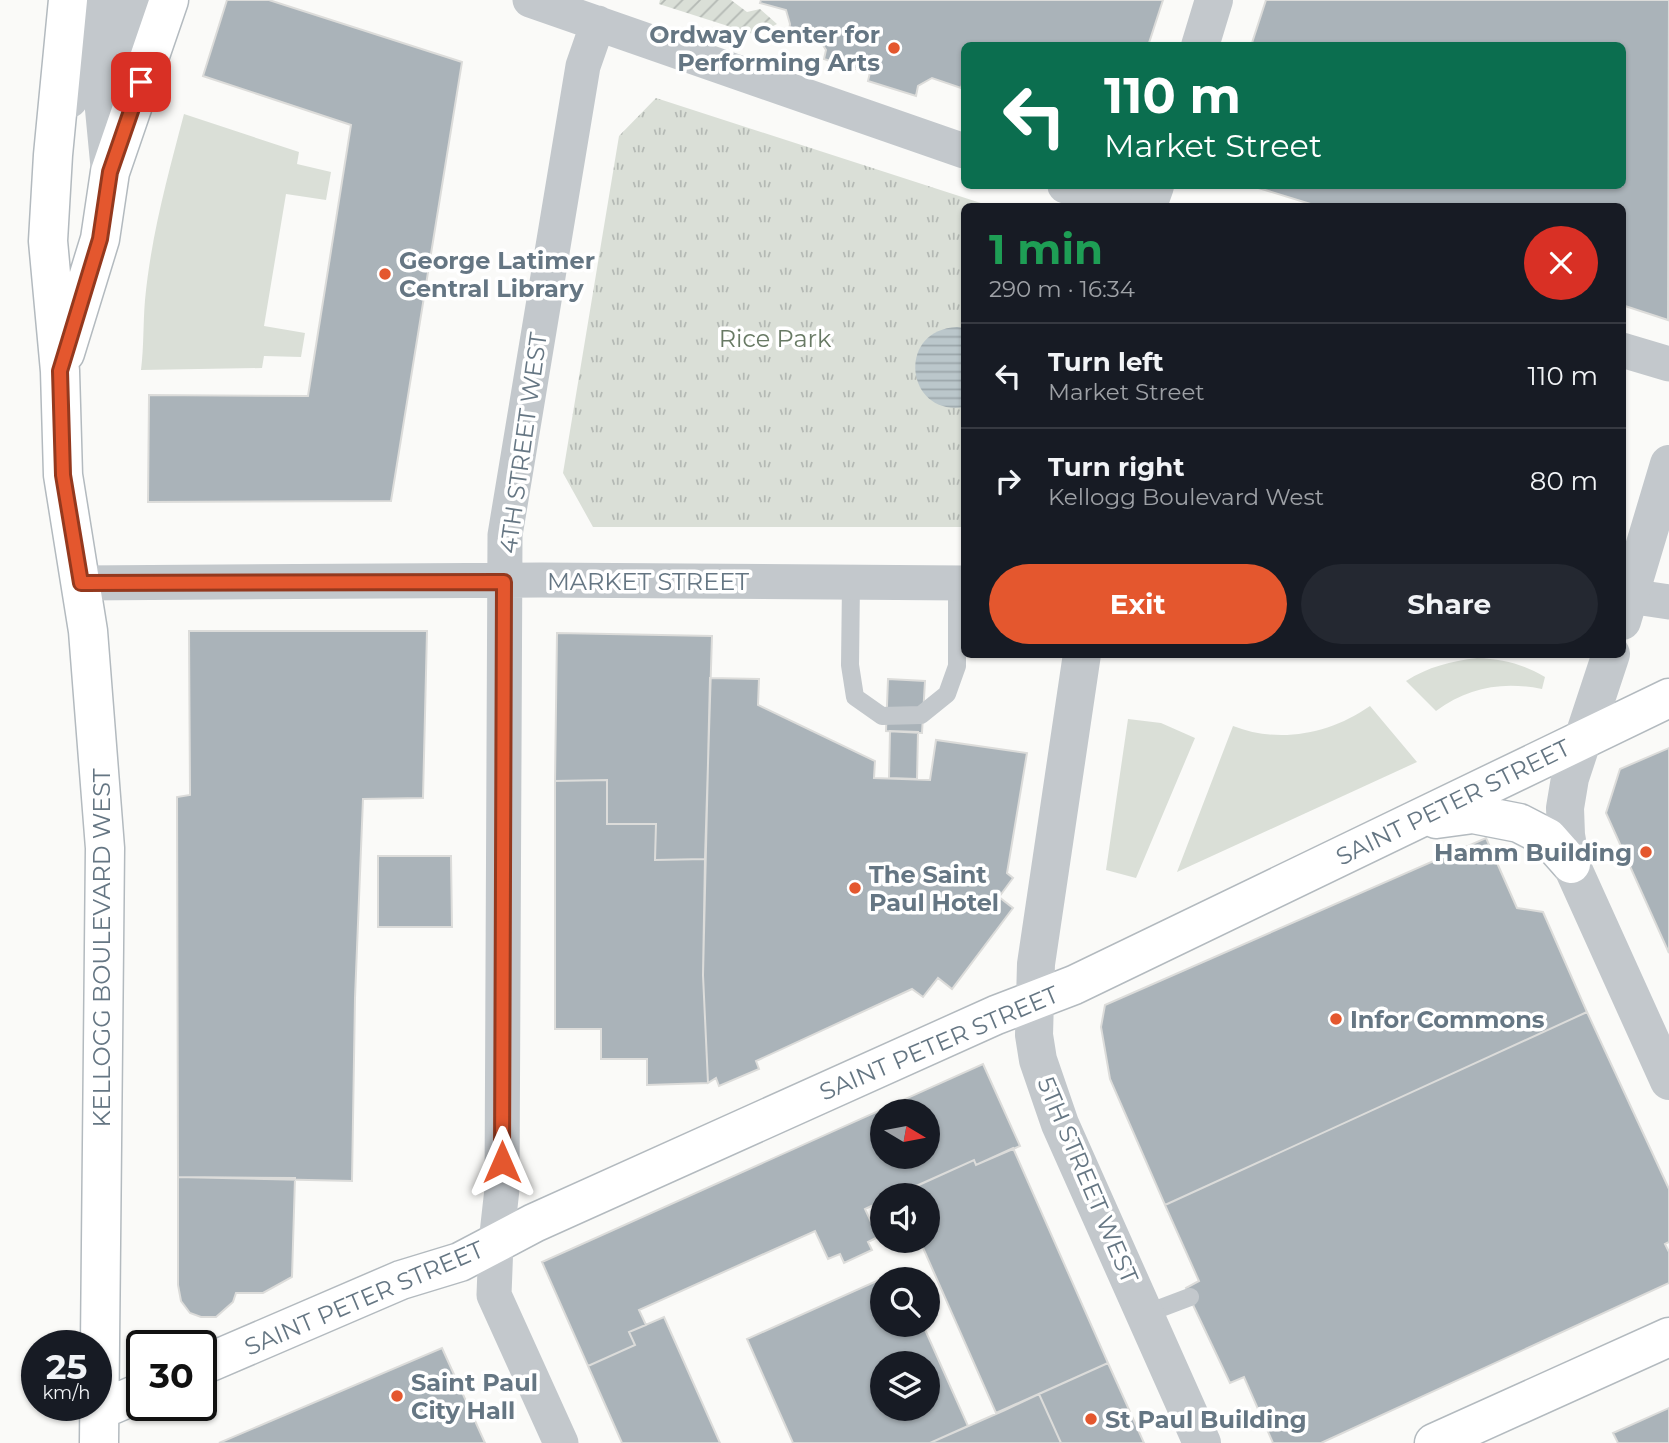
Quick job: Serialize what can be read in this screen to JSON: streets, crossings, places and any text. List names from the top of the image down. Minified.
{"streets":{"main road":["SAINT PETER STREET","KELLOGG BOULEVARD WEST"],"street":["4TH STREET WEST","MARKET STREET","5TH STREET WEST"]},"crossings":[["4TH STREET WEST","MARKET STREET"],["4TH STREET WEST","SAINT PETER STREET"],["MARKET STREET","KELLOGG BOULEVARD WEST"],["SAINT PETER STREET","5TH STREET WEST"]],"parks":["Rice Park"],"places":["Ordway Center for Performing Arts","George Latimer Central Library","Hamm Building","The Saint Paul Hotel","Infor Commons","Saint Paul City Hall","St Paul Building"],"north":"right","page":{"turn":["110 m","Market Street"],"heading":["1 min","290 m · 16:34"],"list":[{"name":"Turn left","note":"Market Street","value":"110 m"},{"name":"Turn right","note":"Kellogg Boulevard West","value":"80 m"}],"buttons":["Exit","Share"],"speed":"25 km/h","limit":"30"}}
